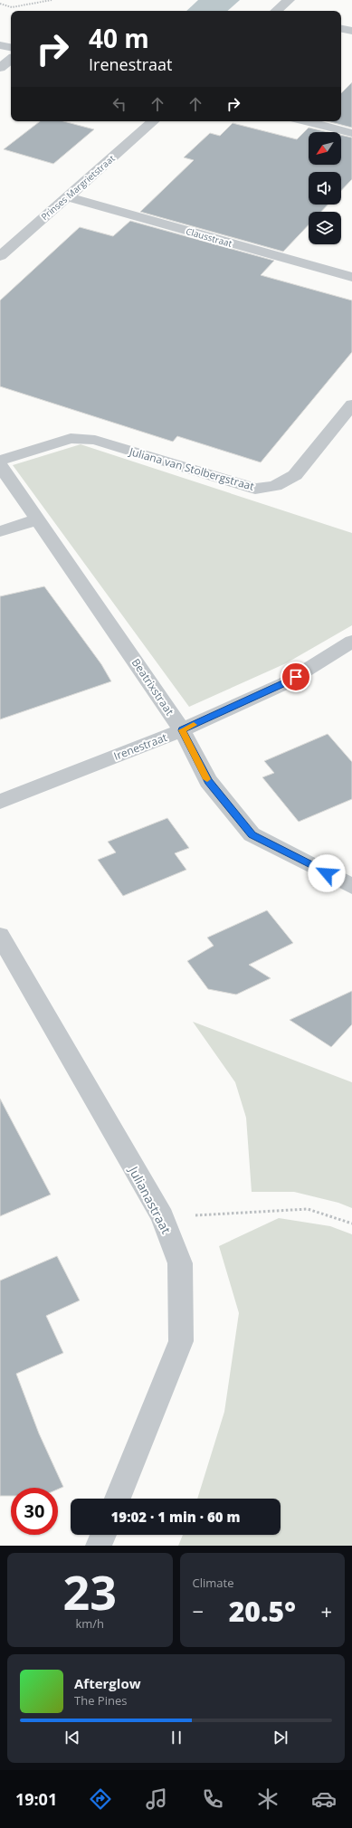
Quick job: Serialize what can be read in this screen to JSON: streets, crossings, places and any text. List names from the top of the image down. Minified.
{"streets":{"street":["Prinses Margrietstraat","Clausstraat","Juliana van Stolbergstraat","Beatrixstraat","Irenestraat","Julianastraat"]},"crossings":[["Prinses Margrietstraat","Clausstraat"],["Beatrixstraat","Irenestraat"]],"north":"bottom left","page":{"turn":["40 m","Irenestraat"],"limit":"30","trip":"19:02 · 1 min · 60 m","tile":[["23","km/h"],"Climate"],"heat":["−","20.5°","+"],"song":["Afterglow","The Pines"],"tabs":"19:01"}}
